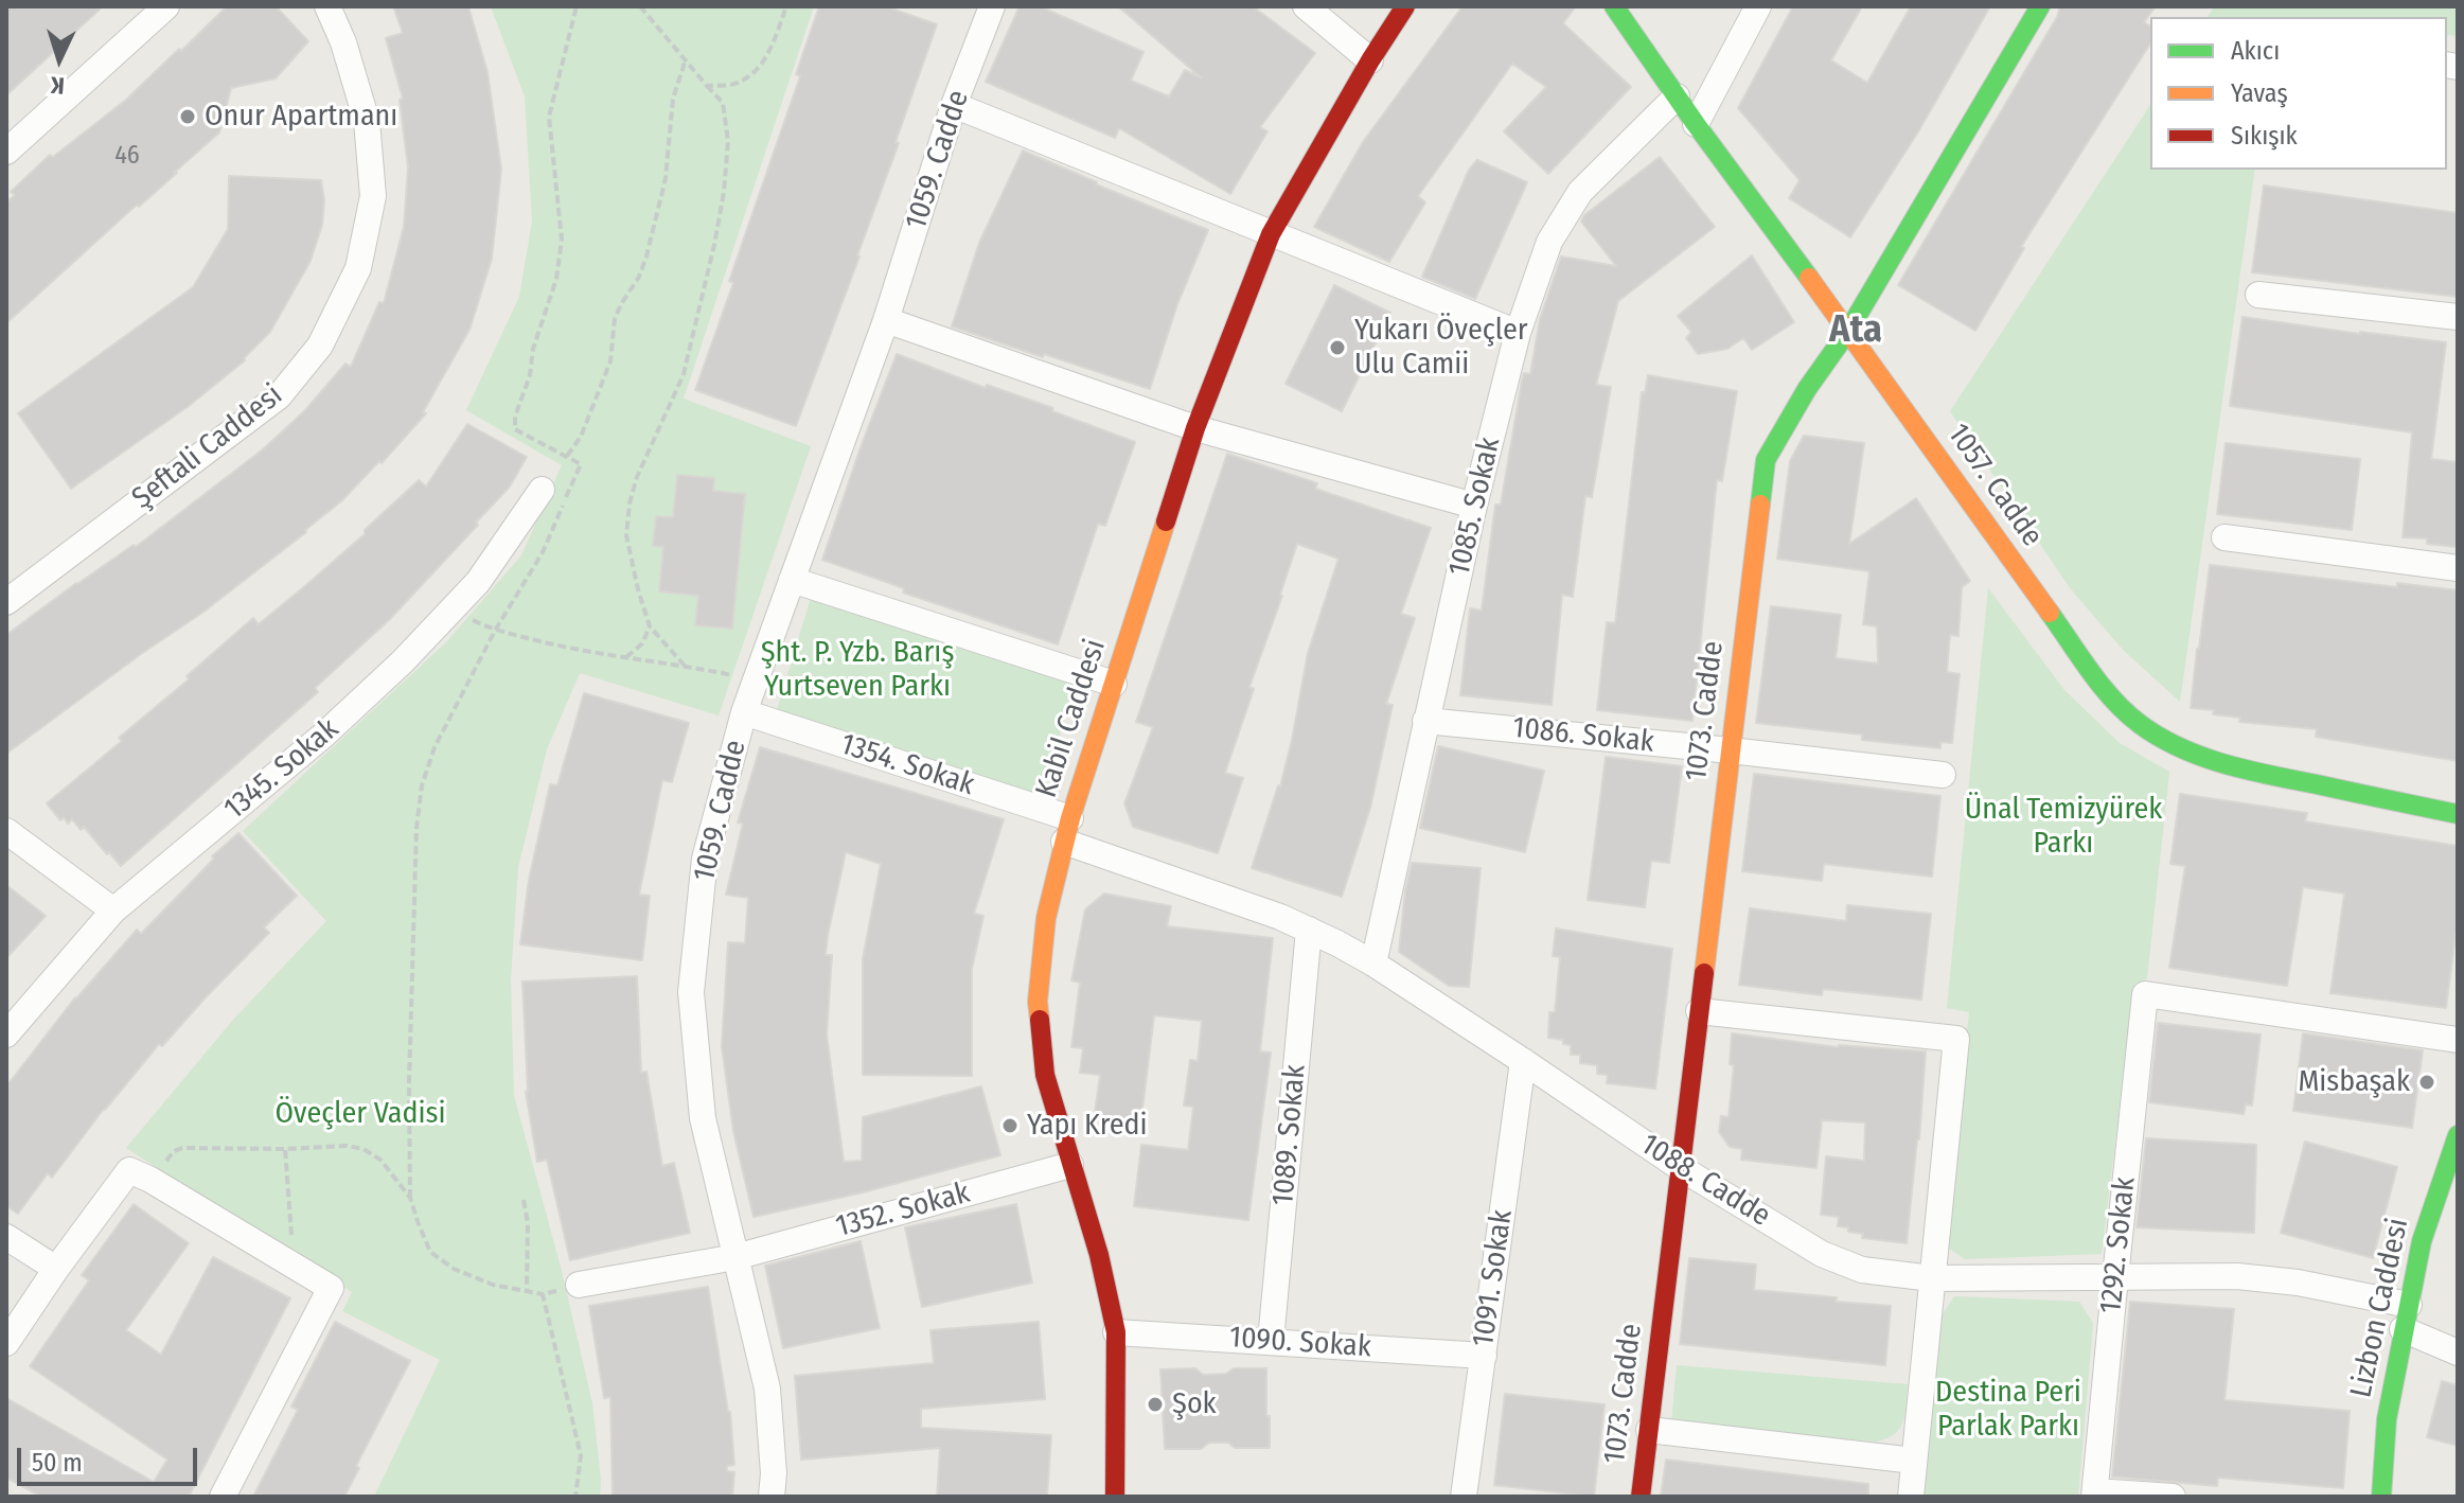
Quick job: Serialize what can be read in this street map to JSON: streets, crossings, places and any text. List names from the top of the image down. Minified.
{"streets":{"street":["1059. Cadde","Şeftali Caddesi","1057. Cadde","1085. Sokak","1073. Cadde","Kabil Caddesi","1086. Sokak","1354. Sokak","1345. Sokak","1089. Sokak","1088. Cadde","1352. Sokak","1292. Sokak","1091. Sokak","Lizbon Caddesi","1090. Sokak"]},"crossings":[["1059. Cadde","1354. Sokak"],["1059. Cadde","1352. Sokak"],["1057. Cadde","1085. Sokak"],["1057. Cadde","1073. Cadde"],["1085. Sokak","1086. Sokak"],["1085. Sokak","1088. Cadde"],["1073. Cadde","1086. Sokak"],["1073. Cadde","1088. Cadde"],["Kabil Caddesi","1354. Sokak"],["Kabil Caddesi","1088. Cadde"],["Kabil Caddesi","1352. Sokak"],["Kabil Caddesi","1090. Sokak"],["1354. Sokak","1088. Cadde"],["1089. Sokak","1088. Cadde"],["1089. Sokak","1090. Sokak"],["1088. Cadde","1292. Sokak"],["1088. Cadde","1091. Sokak"],["1088. Cadde","Lizbon Caddesi"],["1091. Sokak","1090. Sokak"]],"districts":["Ata"],"parks":["Şht. P. Yzb. Barış Yurtseven Parkı","Ünal Temizyürek Parkı","Öveçler Vadisi","Destina Peri Parlak Parkı"],"places":["Onur Apartmanı","Yukarı Öveçler Ulu Camii","Misbaşak","Yapı Kredi","Şok"],"house_numbers":["46"],"legend":["Akıcı","Yavaş","Sıkışık"],"scale_bar":"50 m","north":"bottom"}
